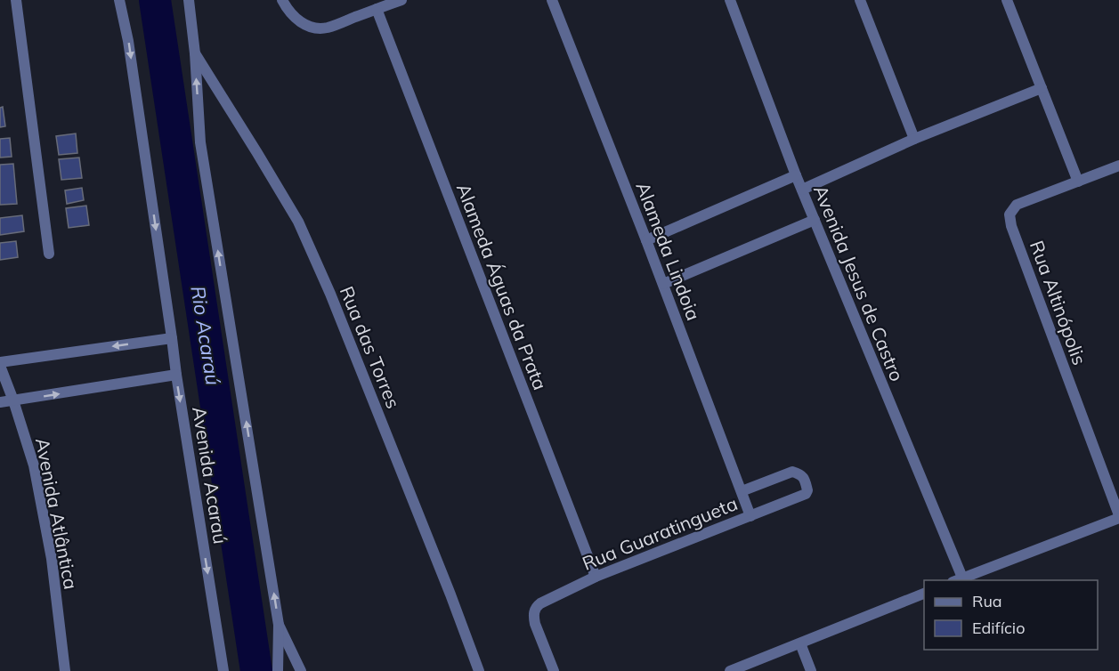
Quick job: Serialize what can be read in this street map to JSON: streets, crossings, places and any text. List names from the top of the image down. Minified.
{"streets":{"street":["Alameda Lindoia","Avenida Jesus de Castro","Alameda Águas da Prata","Rua Altinópolis","Rua das Torres","Avenida Acaraú","Avenida Atlântica","Rua Guaratingueta"]},"crossings":[["Alameda Lindoia","Rua Guaratingueta"],["Alameda Águas da Prata","Rua Guaratingueta"]],"water":["Rio Acaraú"],"legend":["Rua","Edifício"]}
